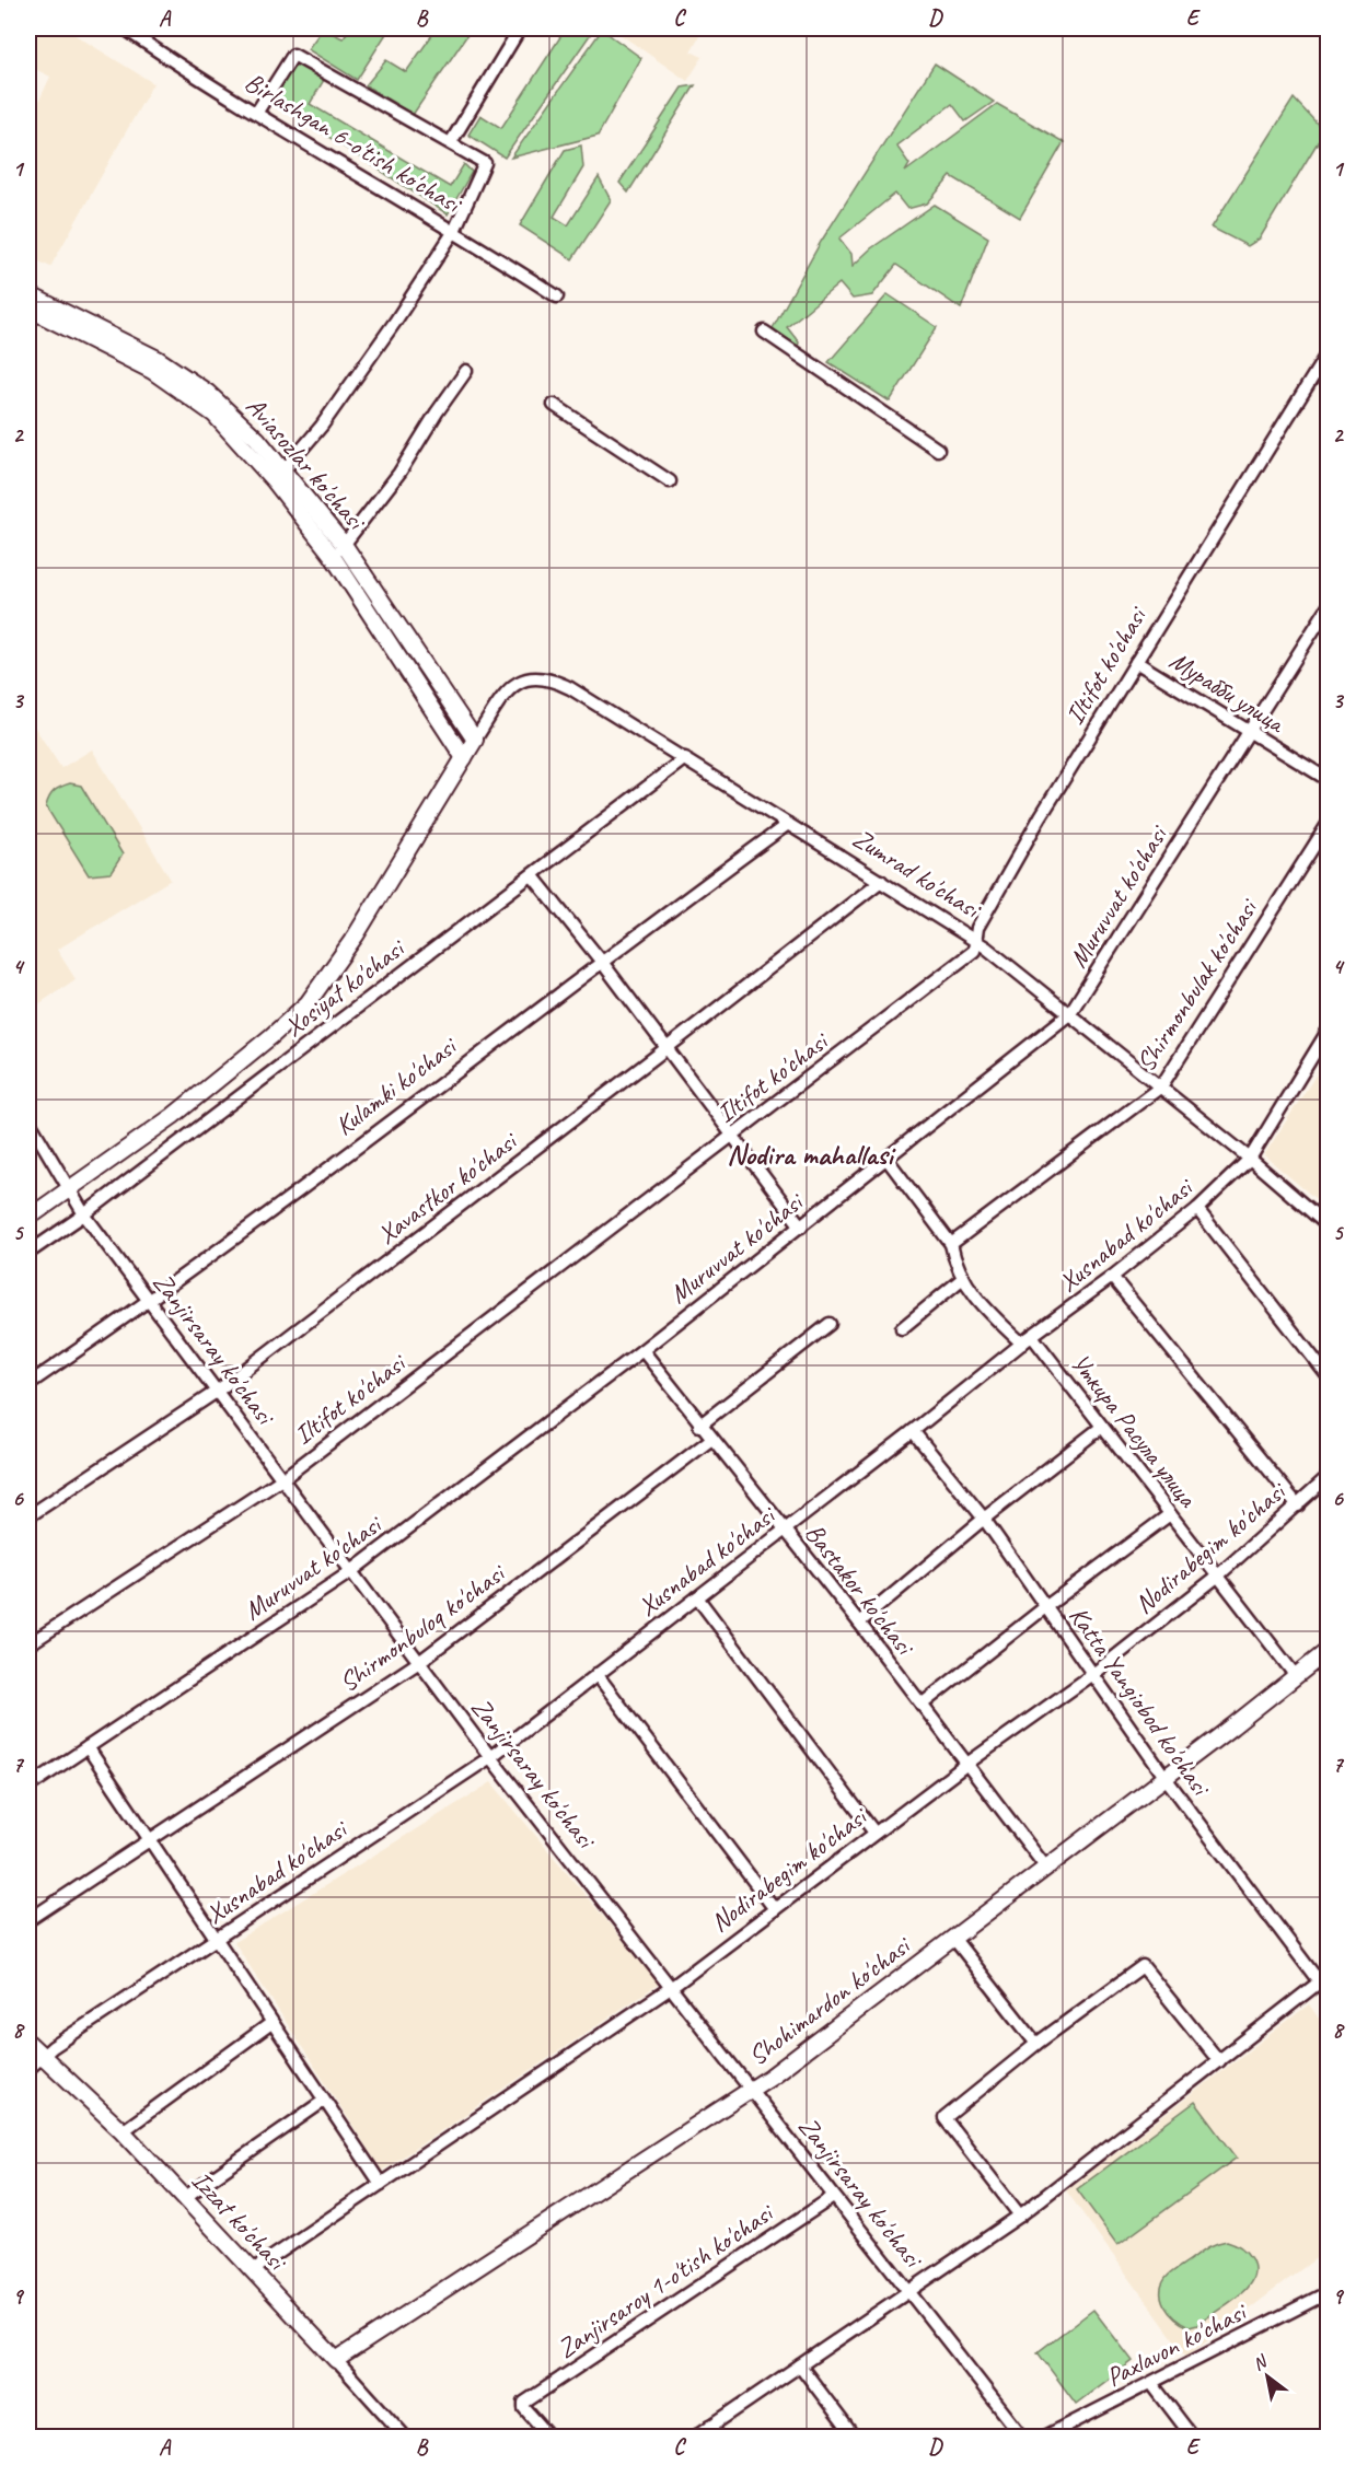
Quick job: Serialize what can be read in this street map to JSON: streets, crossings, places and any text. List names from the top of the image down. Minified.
{"streets":{"main road":["Aviasozlar ko'chasi","Zumrad ko'chasi","Xosiyat ko'chasi","Shohimardon ko'chasi","Izzat ko'chasi"],"street":["Birlashgan 6-o'tish ko'chasi","Iltifot ko'chasi","Мурабби улица","Muruvvat ko'chasi","Shirmonbulak ko'chasi","Kulamki ko'chasi","Xavastkor ko'chasi","Xusnabad ko'chasi","Zanjirsaray ko'chasi","Уткира Расула улица","Nodirabegim ko'chasi","Bastakor ko'chasi","Shirmonbuloq ko'chasi","Katta Yangiobod ko'chasi","Zanjirsaroy 1-o'tish ko'chasi","Paxlavon ko'chasi"]},"crossings":[["Aviasozlar ko'chasi","Zumrad ko'chasi"],["Aviasozlar ko'chasi","Xosiyat ko'chasi"],["Iltifot ko'chasi","Мурабби улица"],["Iltifot ko'chasi","Zumrad ko'chasi"],["Iltifot ko'chasi","Zanjirsaray ko'chasi"],["Мурабби улица","Muruvvat ko'chasi"],["Zumrad ko'chasi","Muruvvat ko'chasi"],["Zumrad ko'chasi","Shirmonbulak ko'chasi"],["Zumrad ko'chasi","Xosiyat ko'chasi"],["Zumrad ko'chasi","Kulamki ko'chasi"],["Zumrad ko'chasi","Xavastkor ko'chasi"],["Zumrad ko'chasi","Xusnabad ko'chasi"],["Muruvvat ko'chasi","Zanjirsaray ko'chasi"],["Muruvvat ko'chasi","Уткира Расула улица"],["Muruvvat ko'chasi","Bastakor ko'chasi"],["Shirmonbulak ko'chasi","Уткира Расула улица"],["Xosiyat ko'chasi","Zanjirsaray ko'chasi"],["Kulamki ko'chasi","Zanjirsaray ko'chasi"],["Xavastkor ko'chasi","Zanjirsaray ko'chasi"],["Xusnabad ko'chasi","Zanjirsaray ko'chasi"],["Xusnabad ko'chasi","Уткира Расула улица"],["Xusnabad ko'chasi","Bastakor ko'chasi"],["Xusnabad ko'chasi","Katta Yangiobod ko'chasi"],["Xusnabad ko'chasi","Izzat ko'chasi"],["Zanjirsaray ko'chasi","Nodirabegim ko'chasi"],["Zanjirsaray ko'chasi","Shirmonbuloq ko'chasi"],["Zanjirsaray ko'chasi","Shohimardon ko'chasi"],["Zanjirsaray ko'chasi","Zanjirsaroy 1-o'tish ko'chasi"],["Уткира Расула улица","Nodirabegim ko'chasi"],["Уткира Расула улица","Shohimardon ko'chasi"],["Nodirabegim ko'chasi","Bastakor ko'chasi"],["Nodirabegim ko'chasi","Katta Yangiobod ko'chasi"],["Nodirabegim ko'chasi","Izzat ko'chasi"],["Bastakor ko'chasi","Shirmonbuloq ko'chasi"],["Bastakor ko'chasi","Shohimardon ko'chasi"],["Katta Yangiobod ko'chasi","Shohimardon ko'chasi"],["Shohimardon ko'chasi","Izzat ko'chasi"]],"districts":["Nodira mahallasi"],"north":"top left","grid":{"columns":["A","B","C","D","E"],"rows":["1","2","3","4","5","6","7","8","9"]}}
